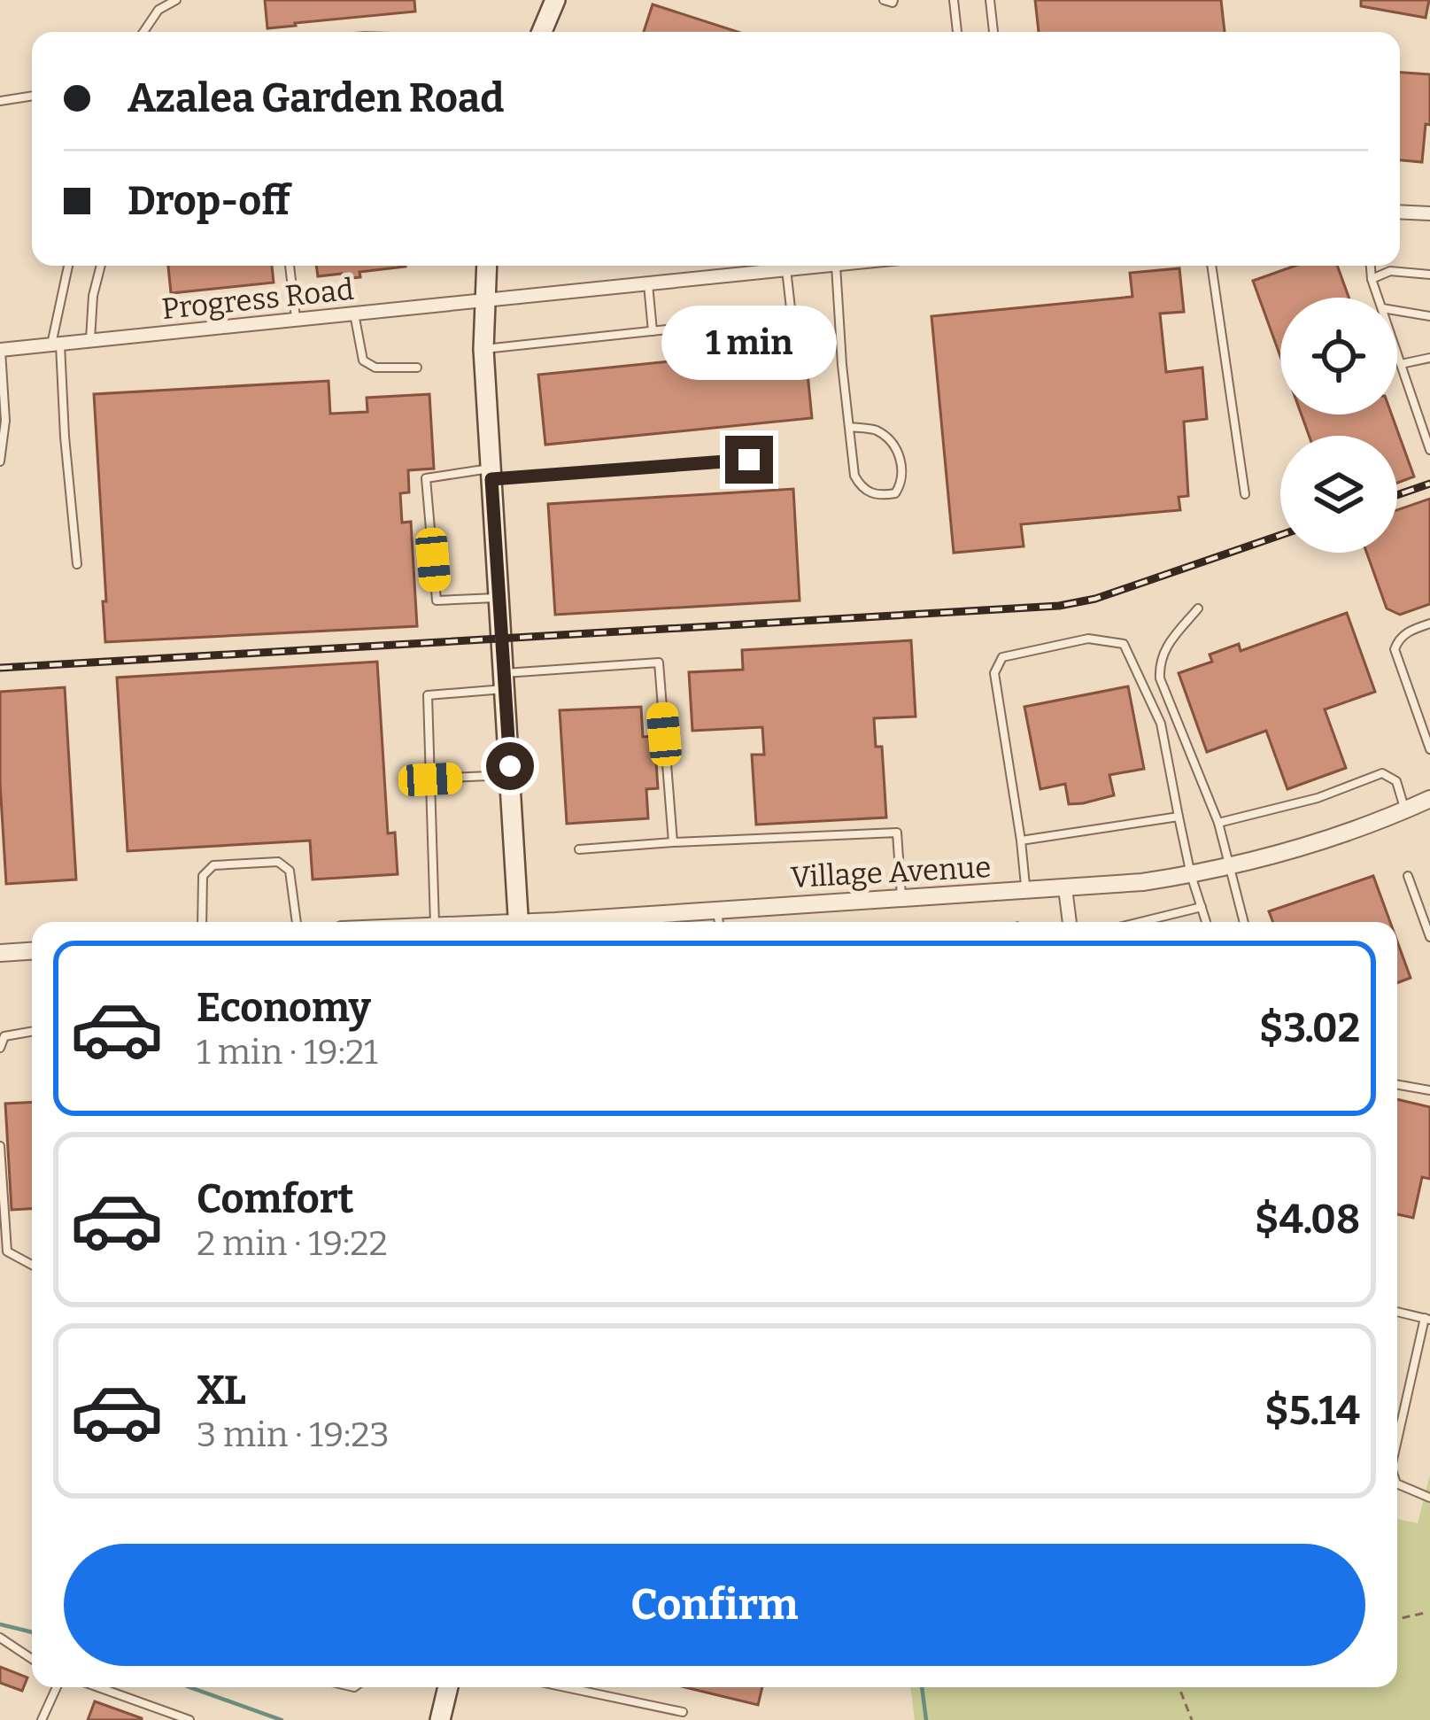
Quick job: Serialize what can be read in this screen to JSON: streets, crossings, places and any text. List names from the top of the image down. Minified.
{"streets":{"street":["Progress Road","Village Avenue"]},"page":{"banner":["Azalea Garden Road","Drop-off"],"bubble":"1 min","list":[{"name":"Economy","note":"1 min · 19:21","value":"$3.02"},{"name":"Comfort","note":"2 min · 19:22","value":"$4.08"},{"name":"XL","note":"3 min · 19:23","value":"$5.14"}],"buttons":"Confirm"}}
